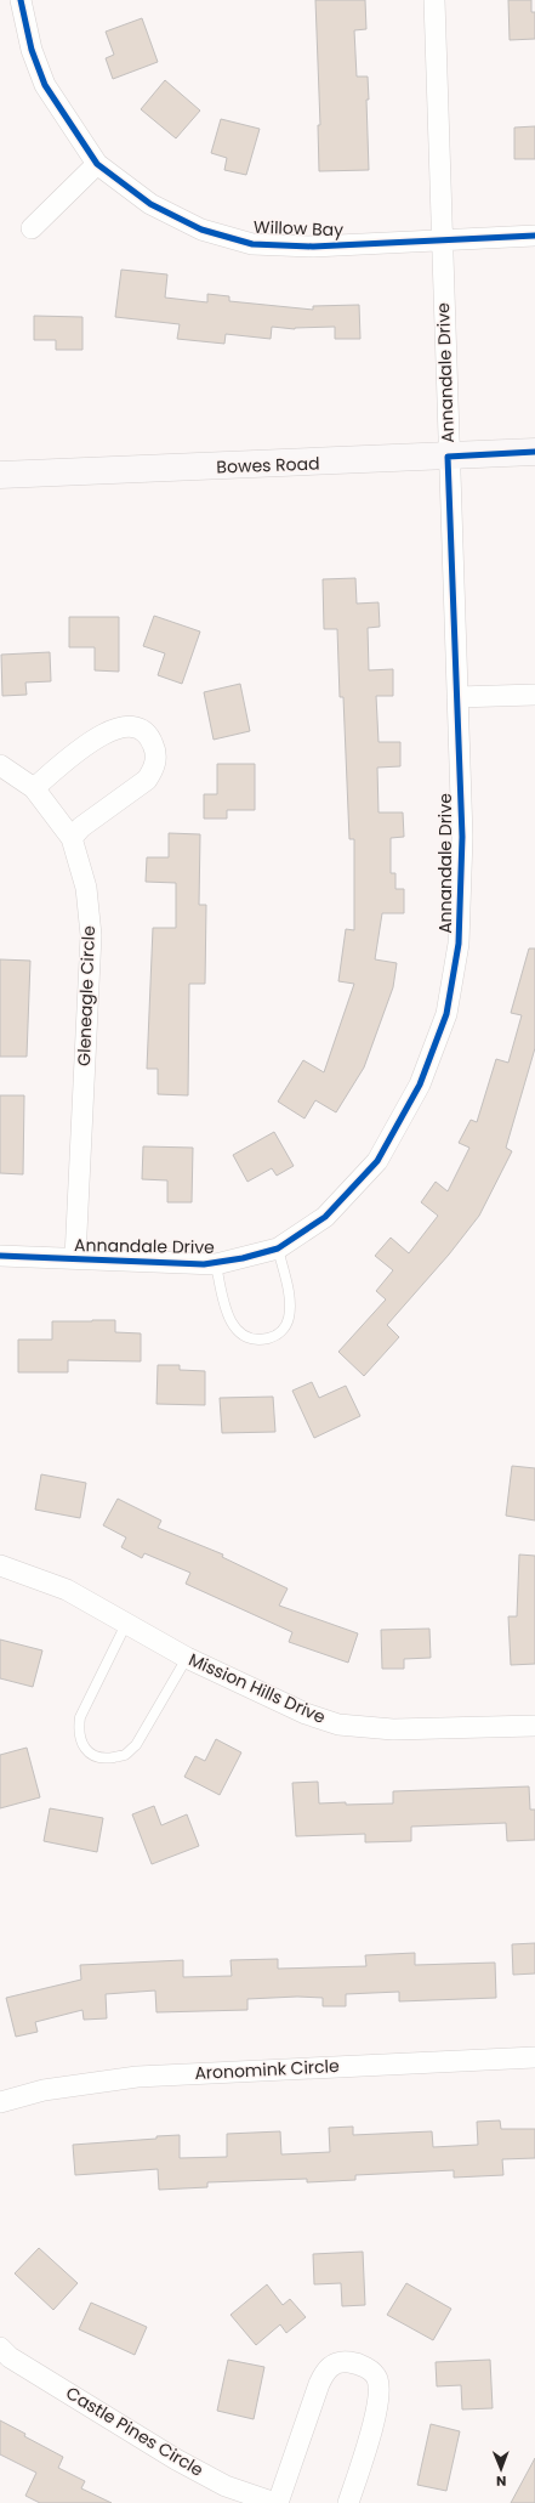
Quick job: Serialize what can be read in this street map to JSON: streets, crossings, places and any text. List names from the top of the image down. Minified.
{"streets":{"main road":["Bowes Road"],"street":["Willow Bay","Annandale Drive","Gleneagle Circle","Mission Hills Drive","Aronomink Circle","Castle Pines Circle"]},"crossings":[["Willow Bay","Annandale Drive"],["Annandale Drive","Bowes Road"],["Annandale Drive","Gleneagle Circle"]],"north":"bottom"}
